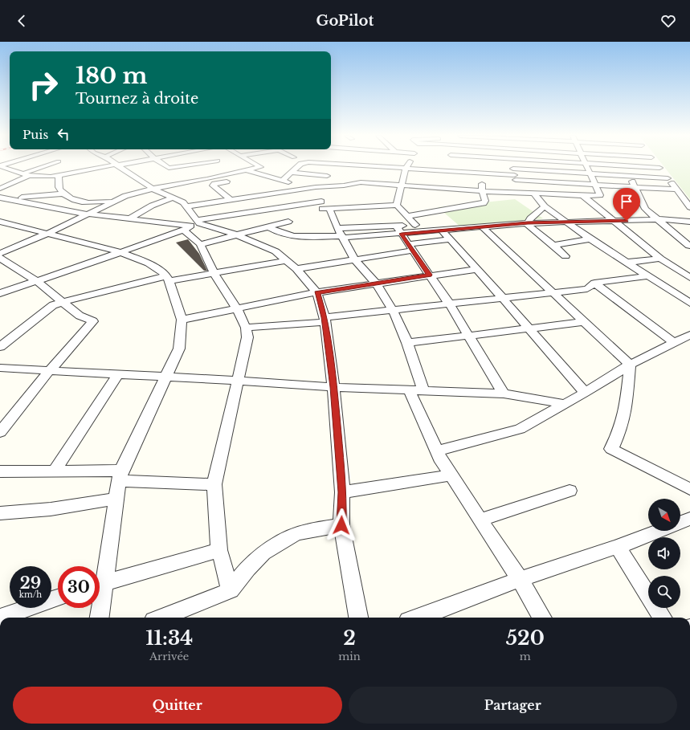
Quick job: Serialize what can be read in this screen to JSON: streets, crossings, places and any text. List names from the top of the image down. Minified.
{"north":"bottom right","page":{"header":"GoPilot","turn":["180 m","Tournez à droite"],"then":"Puis","speed":"29 km/h","limit":"30","eta":["11:34","Arrivée","2","min","520","m"],"buttons":["Quitter","Partager"]}}
